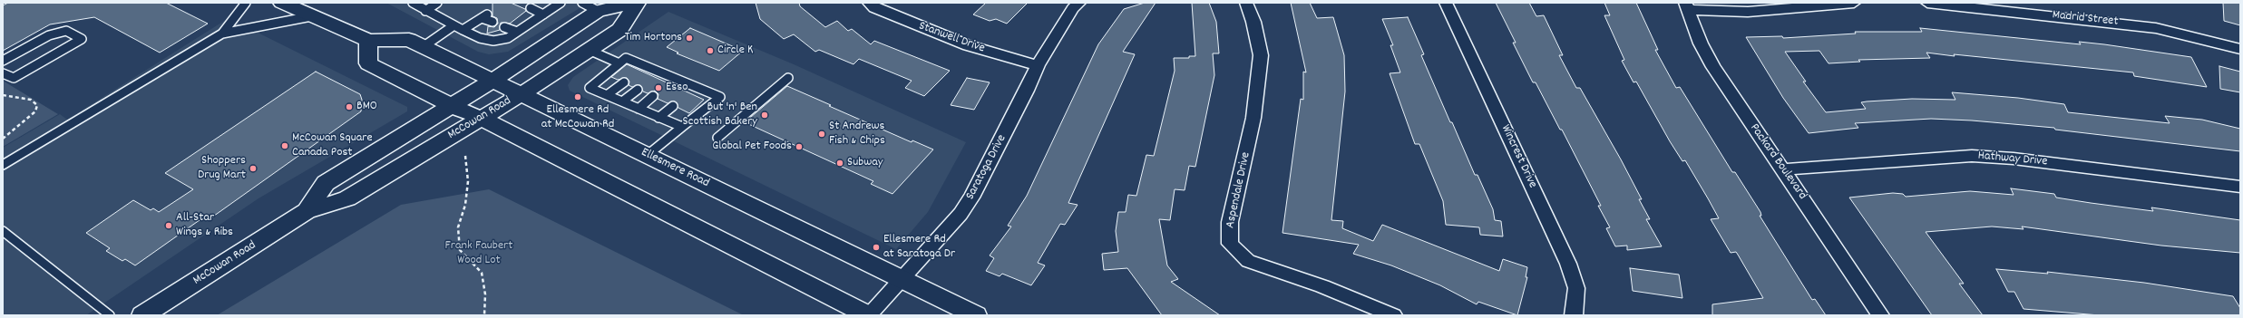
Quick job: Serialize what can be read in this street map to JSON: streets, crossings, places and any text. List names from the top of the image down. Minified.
{"streets":{"main road":["McCowan Road","Ellesmere Road"],"street":["Madrid Street","Stanwell Drive","Wincrest Drive","Hathway Drive","Packard Boulevard","Saratoga Drive","Aspendale Drive"]},"crossings":[["Stanwell Drive","Saratoga Drive"],["McCowan Road","Ellesmere Road"],["Hathway Drive","Packard Boulevard"],["Saratoga Drive","Ellesmere Road"]],"parks":["Frank Faubert Wood Lot"],"places":["Tim Hortons","Circle K","Esso","Ellesmere Rd at McCowan Rd","BMO","But 'n' Ben Scottish Bakery","St Andrews Fish & Chips","McCowan Square Canada Post","Global Pet Foods","Subway","Shoppers Drug Mart","All-Star Wings & Ribs","Ellesmere Rd at Saratoga Dr"]}
